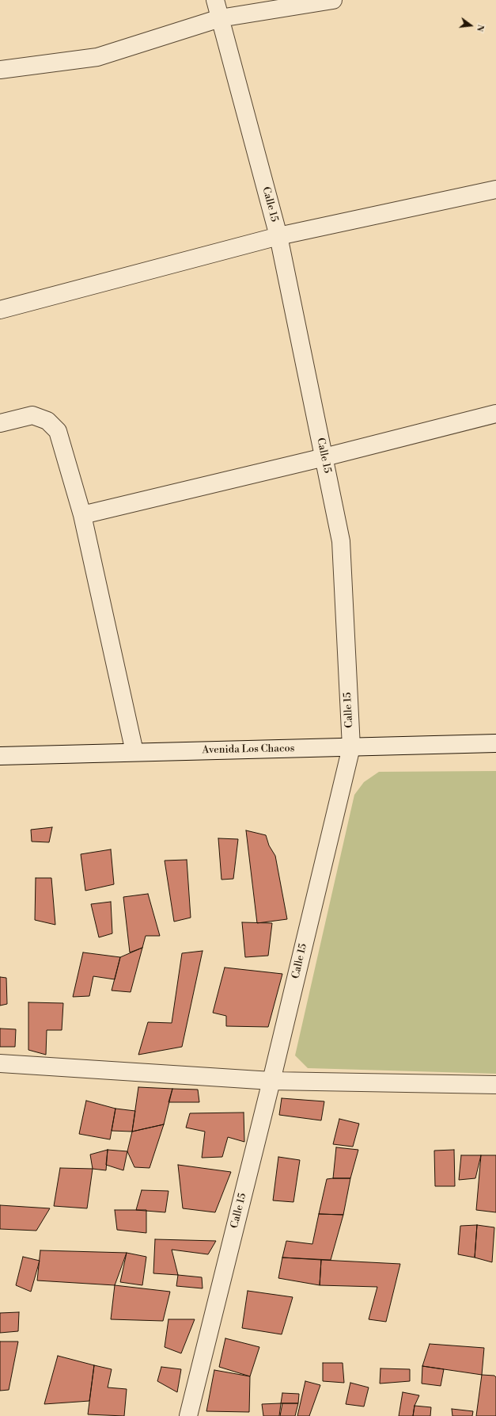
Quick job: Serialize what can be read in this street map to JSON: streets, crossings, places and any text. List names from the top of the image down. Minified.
{"streets":{"street":["Calle 15","Avenida Los Chacos"]},"crossings":[["Calle 15","Avenida Los Chacos"]],"north":"right"}
